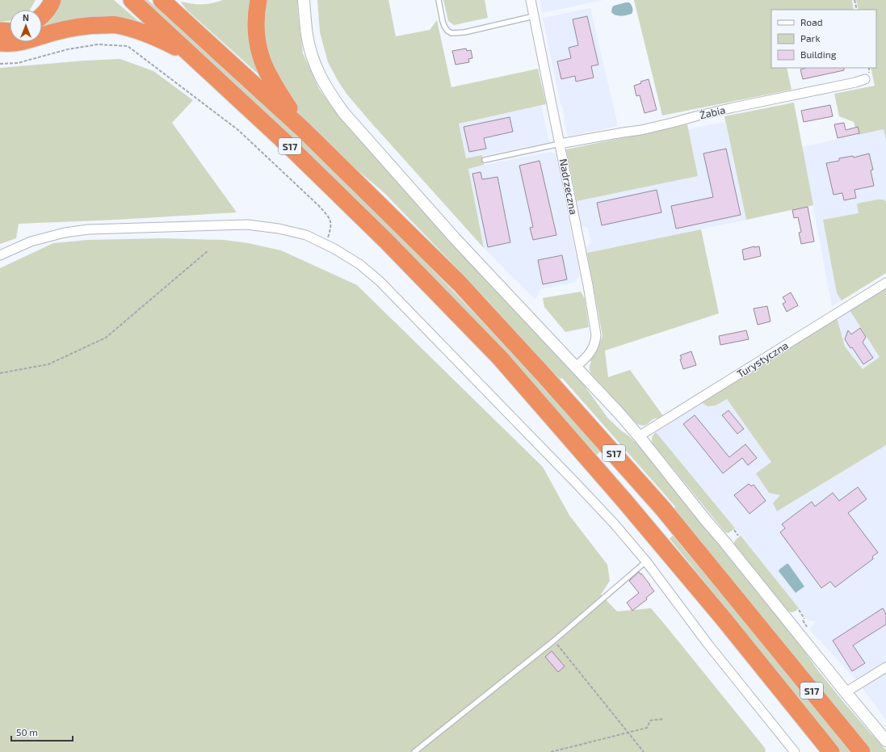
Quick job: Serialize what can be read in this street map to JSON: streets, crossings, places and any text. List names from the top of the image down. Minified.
{"streets":{"highway":["S17"],"street":["Żabia","Nadrzeczna","Turystyczna"]},"crossings":[["Żabia","Nadrzeczna"]],"legend":["Road","Park","Building"],"scale_bar":"50 m","north":"top"}
